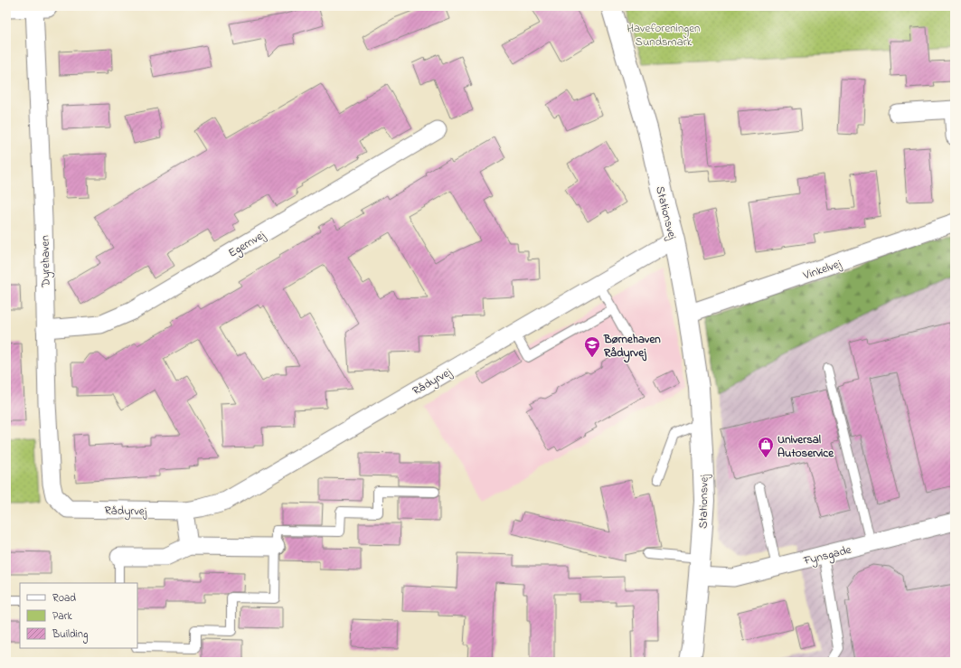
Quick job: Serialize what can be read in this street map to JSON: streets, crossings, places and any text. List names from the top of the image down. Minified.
{"streets":{"street":["Stationsvej","Egernvej","Dyrehaven","Vinkelvej","Rådyrvej","Fynsgade"]},"crossings":[["Stationsvej","Vinkelvej"],["Stationsvej","Rådyrvej"],["Stationsvej","Fynsgade"],["Egernvej","Dyrehaven"],["Dyrehaven","Rådyrvej"]],"parks":["Haveforeningen Sundsmark"],"places":{"school or university":["Børnehaven Rådyrvej"],"shop":["Universal Autoservice"]},"legend":["Road","Park","Building"]}
